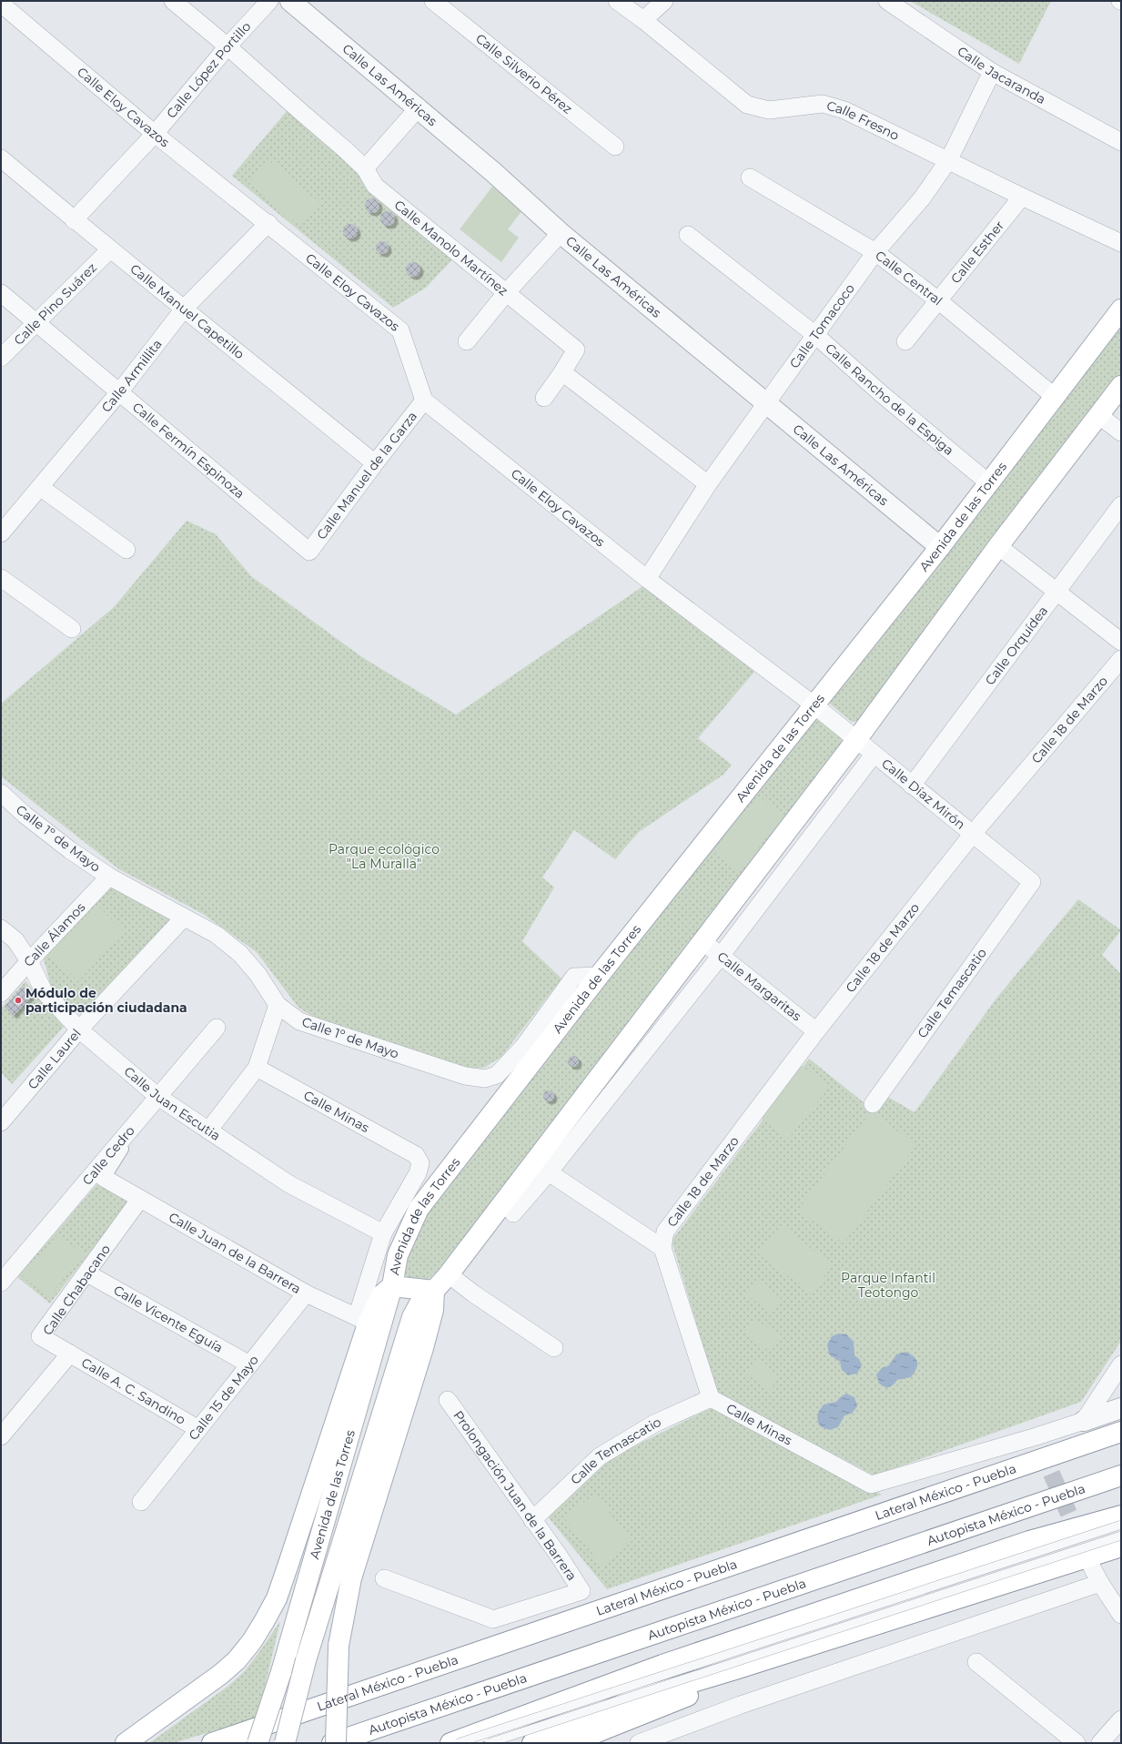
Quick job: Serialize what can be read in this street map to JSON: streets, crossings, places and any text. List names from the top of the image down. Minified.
{"streets":{"main road":["Avenida de las Torres","Lateral México - Puebla","Autopista México - Puebla"],"street":["Calle López Portillo","Calle Silverio Pérez","Calle Jacaranda","Calle Las Américas","Calle Eloy Cavazos","Calle Fresno","Calle Manolo Martínez","Calle Esther","Calle Central","Calle Pino Suárez","Calle Manuel Capetillo","Calle Tomacoco","Calle Armillita","Calle Rancho de la Espiga","Calle Fermín Espinoza","Calle Manuel de la Garza","Calle Orquídea","Calle 18 de Marzo","Calle Díaz Mirón","Calle 1º de Mayo","Calle Álamos","Calle Margaritas","Calle Temascatio","Calle Laurel","Calle Juan Escutia","Calle Minas","Calle Cedro","Calle Juan de la Barrera","Calle Chabacano","Calle Vicente Eguía","Calle A. C. Sandino","Calle 15 de Mayo","Prolongación Juan de la Barrera"]},"crossings":[["Calle López Portillo","Calle Eloy Cavazos"],["Calle López Portillo","Calle Manolo Martínez"],["Calle López Portillo","Calle Manuel Capetillo"],["Calle Jacaranda","Calle Tomacoco"],["Calle Las Américas","Calle Tomacoco"],["Calle Las Américas","Avenida de las Torres"],["Calle Eloy Cavazos","Calle Tomacoco"],["Calle Eloy Cavazos","Calle Armillita"],["Calle Eloy Cavazos","Calle Manuel de la Garza"],["Calle Eloy Cavazos","Avenida de las Torres"],["Calle Eloy Cavazos","Calle Díaz Mirón"],["Calle Fresno","Calle Esther"],["Calle Fresno","Calle Tomacoco"],["Calle Esther","Calle Central"],["Calle Central","Calle Tomacoco"],["Calle Central","Avenida de las Torres"],["Calle Pino Suárez","Calle Manuel Capetillo"],["Calle Pino Suárez","Calle Fermín Espinoza"],["Calle Manuel Capetillo","Calle Armillita"],["Calle Manuel Capetillo","Calle Manuel de la Garza"],["Calle Tomacoco","Calle Rancho de la Espiga"],["Calle Armillita","Calle Fermín Espinoza"],["Calle Rancho de la Espiga","Avenida de las Torres"],["Calle Fermín Espinoza","Calle Manuel de la Garza"],["Avenida de las Torres","Calle Díaz Mirón"],["Avenida de las Torres","Calle 1º de Mayo"],["Avenida de las Torres","Calle Margaritas"],["Calle Orquídea","Calle Díaz Mirón"],["Calle 18 de Marzo","Calle Díaz Mirón"],["Calle 18 de Marzo","Calle Margaritas"],["Calle 18 de Marzo","Calle Minas"],["Calle Díaz Mirón","Calle Temascatio"],["Calle 1º de Mayo","Calle Álamos"],["Calle 1º de Mayo","Calle Laurel"],["Calle Álamos","Calle Juan Escutia"],["Calle Temascatio","Calle Minas"],["Calle Temascatio","Prolongación Juan de la Barrera"],["Calle Laurel","Calle Juan Escutia"],["Calle Juan Escutia","Calle Minas"],["Calle Juan Escutia","Calle Cedro"],["Calle Juan de la Barrera","Calle Chabacano"],["Calle Juan de la Barrera","Calle 15 de Mayo"],["Calle Chabacano","Calle Vicente Eguía"],["Calle Chabacano","Calle A. C. Sandino"],["Calle Vicente Eguía","Calle 15 de Mayo"],["Calle A. C. Sandino","Calle 15 de Mayo"]],"parks":["Parque ecológico \"La Muralla\"","Parque Infantil Teotongo"],"places":["Módulo de participación ciudadana"]}
